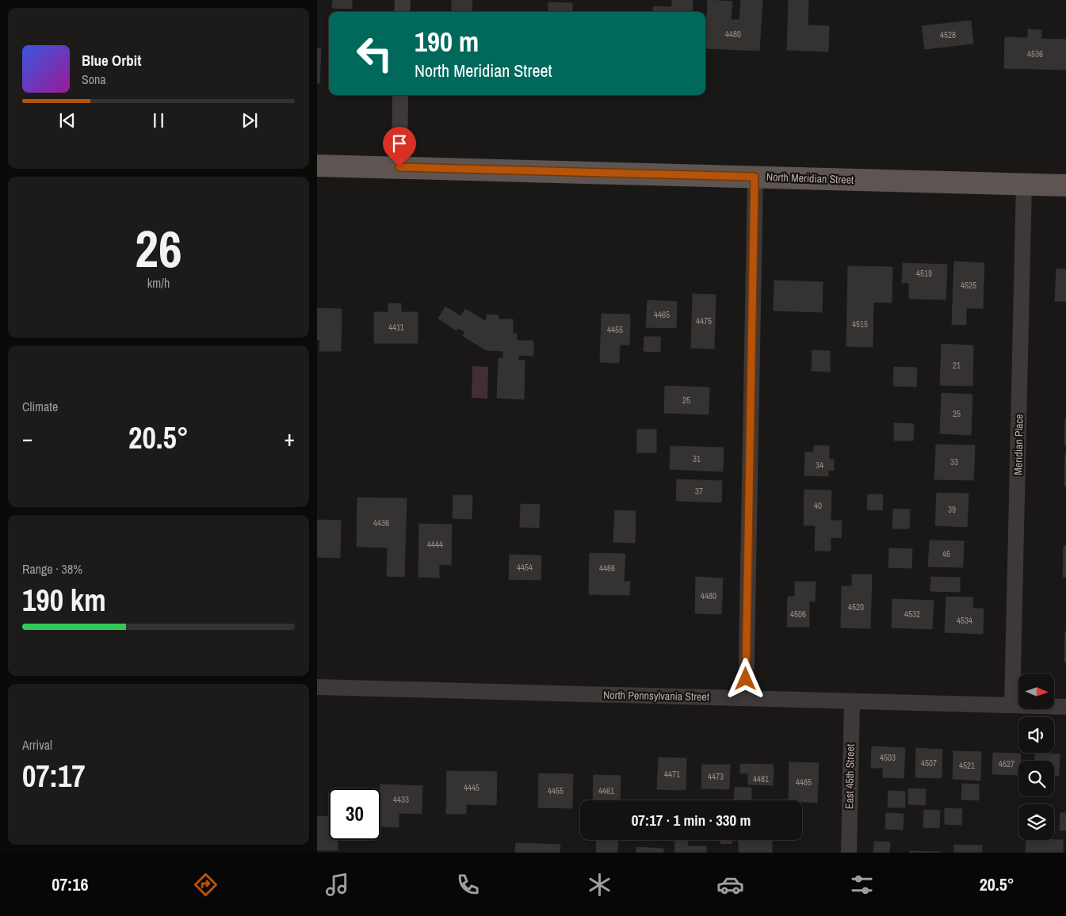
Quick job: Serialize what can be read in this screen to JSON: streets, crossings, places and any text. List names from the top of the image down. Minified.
{"streets":{"main road":["North Meridian Street"],"street":["Meridian Place","North Pennsylvania Street","East 45th Street"]},"crossings":[["North Meridian Street","Meridian Place"],["Meridian Place","North Pennsylvania Street"],["North Pennsylvania Street","East 45th Street"]],"house_numbers":["4480","4528","4536","4519","4525","4465","4475","4515","4411","4455","21","25","25","31","33","34","37","40","39","4436","4444","45","4454","4466","4480","4520","4506","4532","4534","4503","4507","4527","4521","4471","4473","4481","4485","4445","4455","4461","4433"],"north":"right","page":{"turn":["190 m","North Meridian Street"],"song":["Blue Orbit","Sona"],"tile":[["26","km/h"],"Climate",["Range · 38%","190 km"],["Arrival","07:17"]],"heat":["−","20.5°","+"],"limit":"30","trip":"07:17 · 1 min · 330 m","tabs":["07:16","20.5°"]}}
